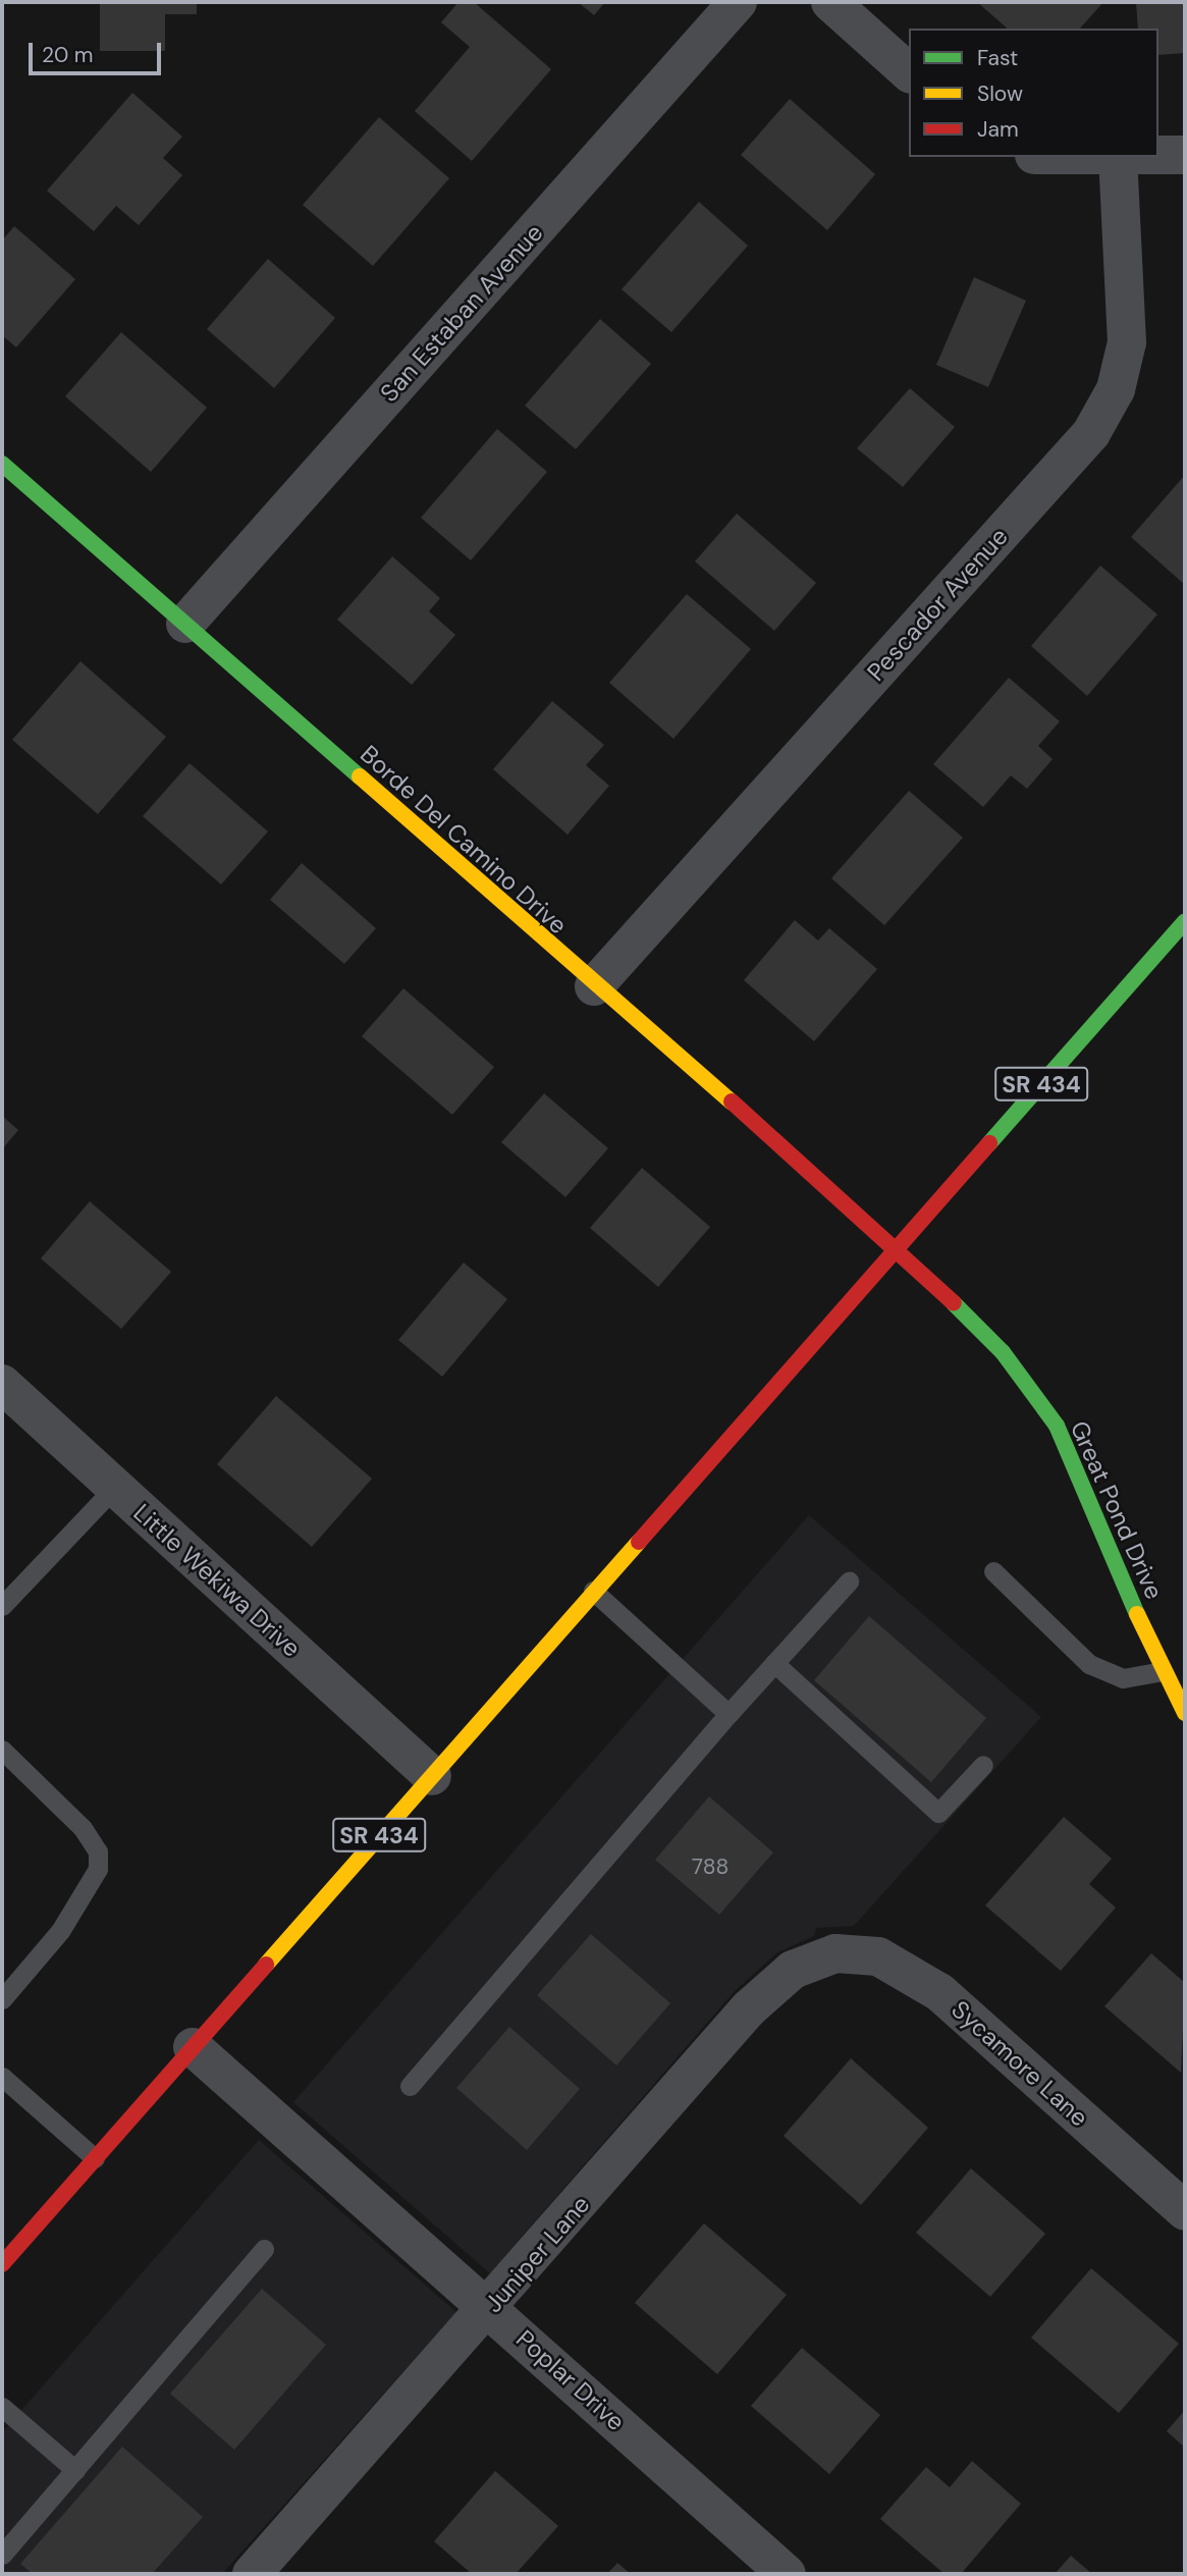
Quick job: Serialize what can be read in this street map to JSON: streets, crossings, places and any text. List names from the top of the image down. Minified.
{"streets":{"main road":["Borde Del Camino Drive","SR 434","Great Pond Drive"],"street":["San Estaban Avenue","Pescador Avenue","Little Wekiwa Drive","Sycamore Lane","Juniper Lane","Poplar Drive"]},"crossings":[["San Estaban Avenue","Borde Del Camino Drive"],["Pescador Avenue","Borde Del Camino Drive"],["Borde Del Camino Drive","SR 434"],["Borde Del Camino Drive","Great Pond Drive"],["SR 434","Great Pond Drive"],["SR 434","Little Wekiwa Drive"],["SR 434","Poplar Drive"],["Sycamore Lane","Juniper Lane"],["Juniper Lane","Poplar Drive"]],"house_numbers":["788"],"legend":["Fast","Slow","Jam"],"scale_bar":"20 m"}
